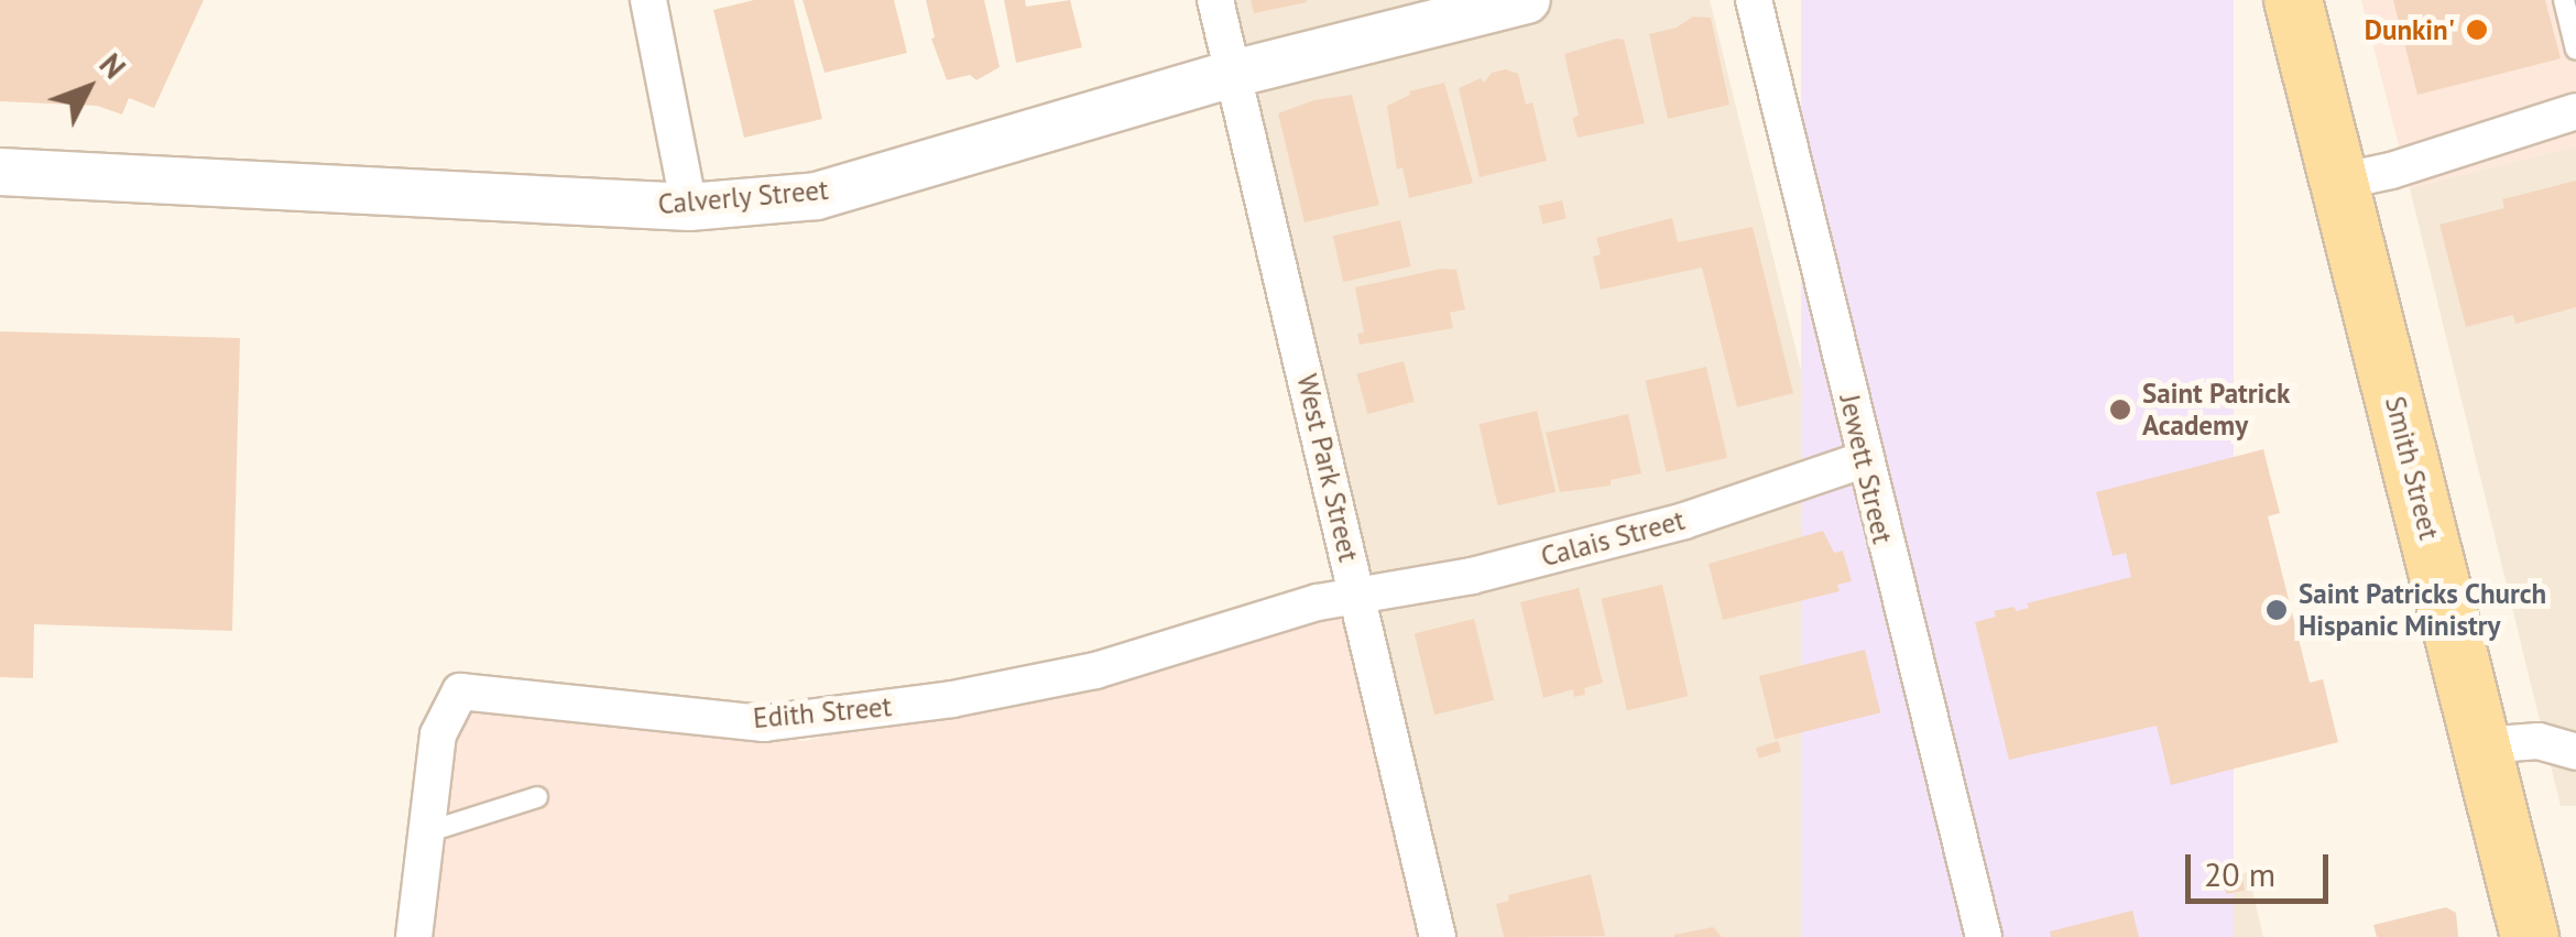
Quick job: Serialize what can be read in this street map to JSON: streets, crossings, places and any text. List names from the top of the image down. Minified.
{"streets":{"main road":["Smith Street"],"street":["Calverly Street","West Park Street","Jewett Street","Calais Street","Edith Street"]},"crossings":[["Calverly Street","West Park Street"],["West Park Street","Calais Street"],["West Park Street","Edith Street"],["Jewett Street","Calais Street"],["Calais Street","Edith Street"]],"places":["Dunkin'","Saint Patrick Academy","Saint Patricks Church Hispanic Ministry"],"scale_bar":"20 m","north":"top right"}
